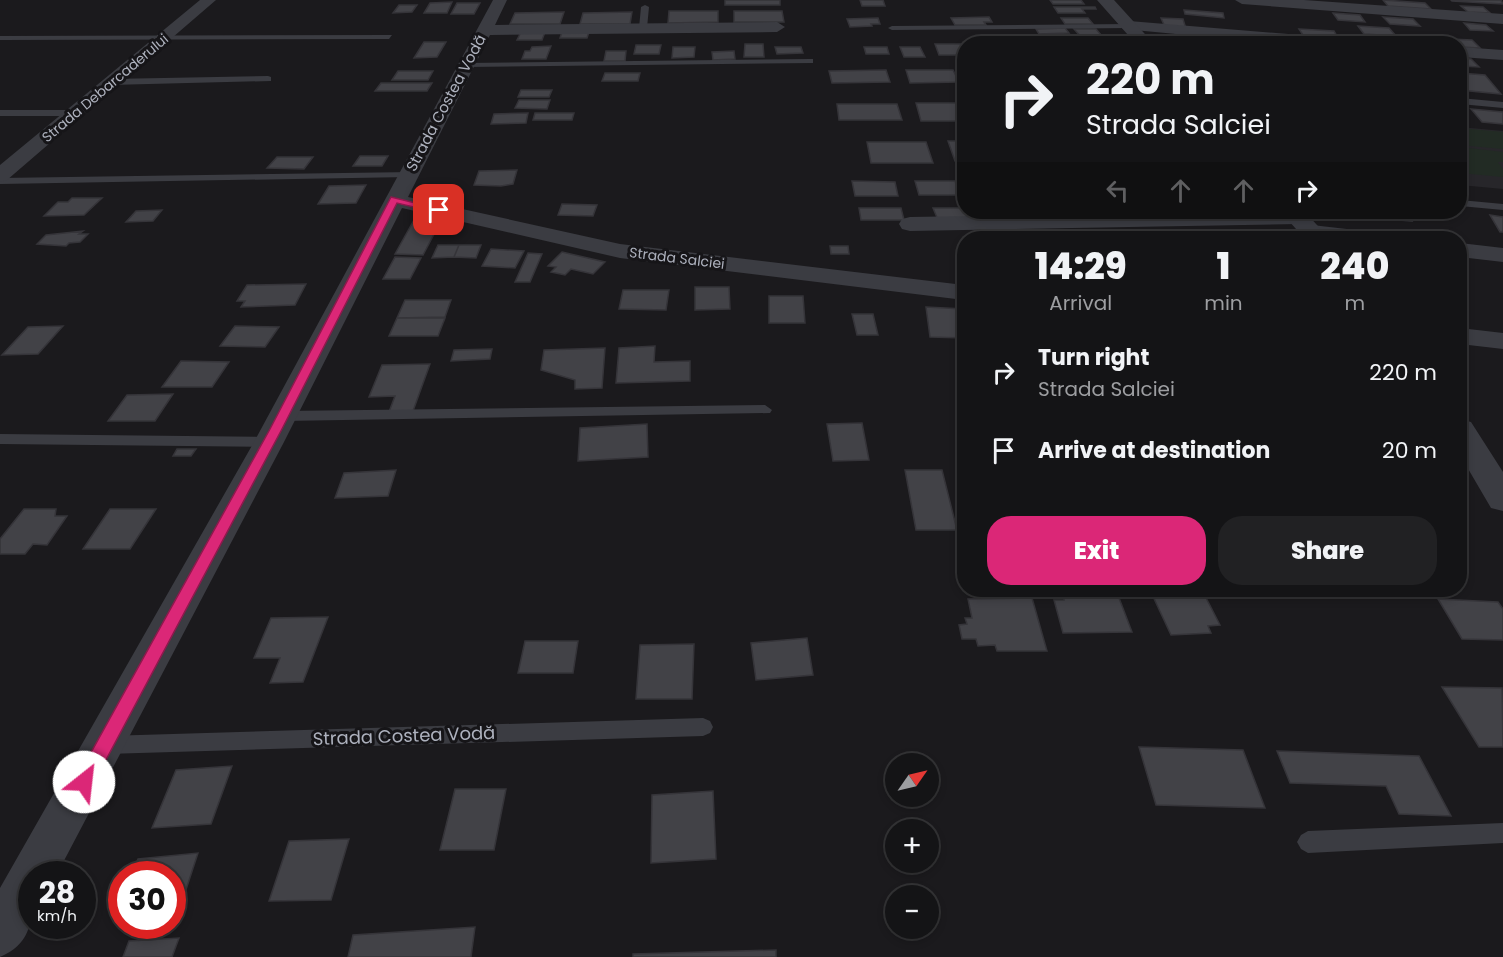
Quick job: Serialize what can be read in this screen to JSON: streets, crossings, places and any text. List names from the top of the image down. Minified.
{"streets":{"street":["Strada Debarcaderului","Strada Costea Vodă","Strada Salciei"]},"crossings":[["Strada Costea Vodă","Strada Salciei"]],"north":"top right","page":{"turn":["220 m","Strada Salciei"],"eta":["14:29","Arrival","1","min","240","m"],"list":[{"name":"Turn right","note":"Strada Salciei","value":"220 m"},{"name":"Arrive at destination","value":"20 m"}],"buttons":["Exit","Share"],"map_buttons":["+","−"],"speed":"28 km/h","limit":"30"}}
